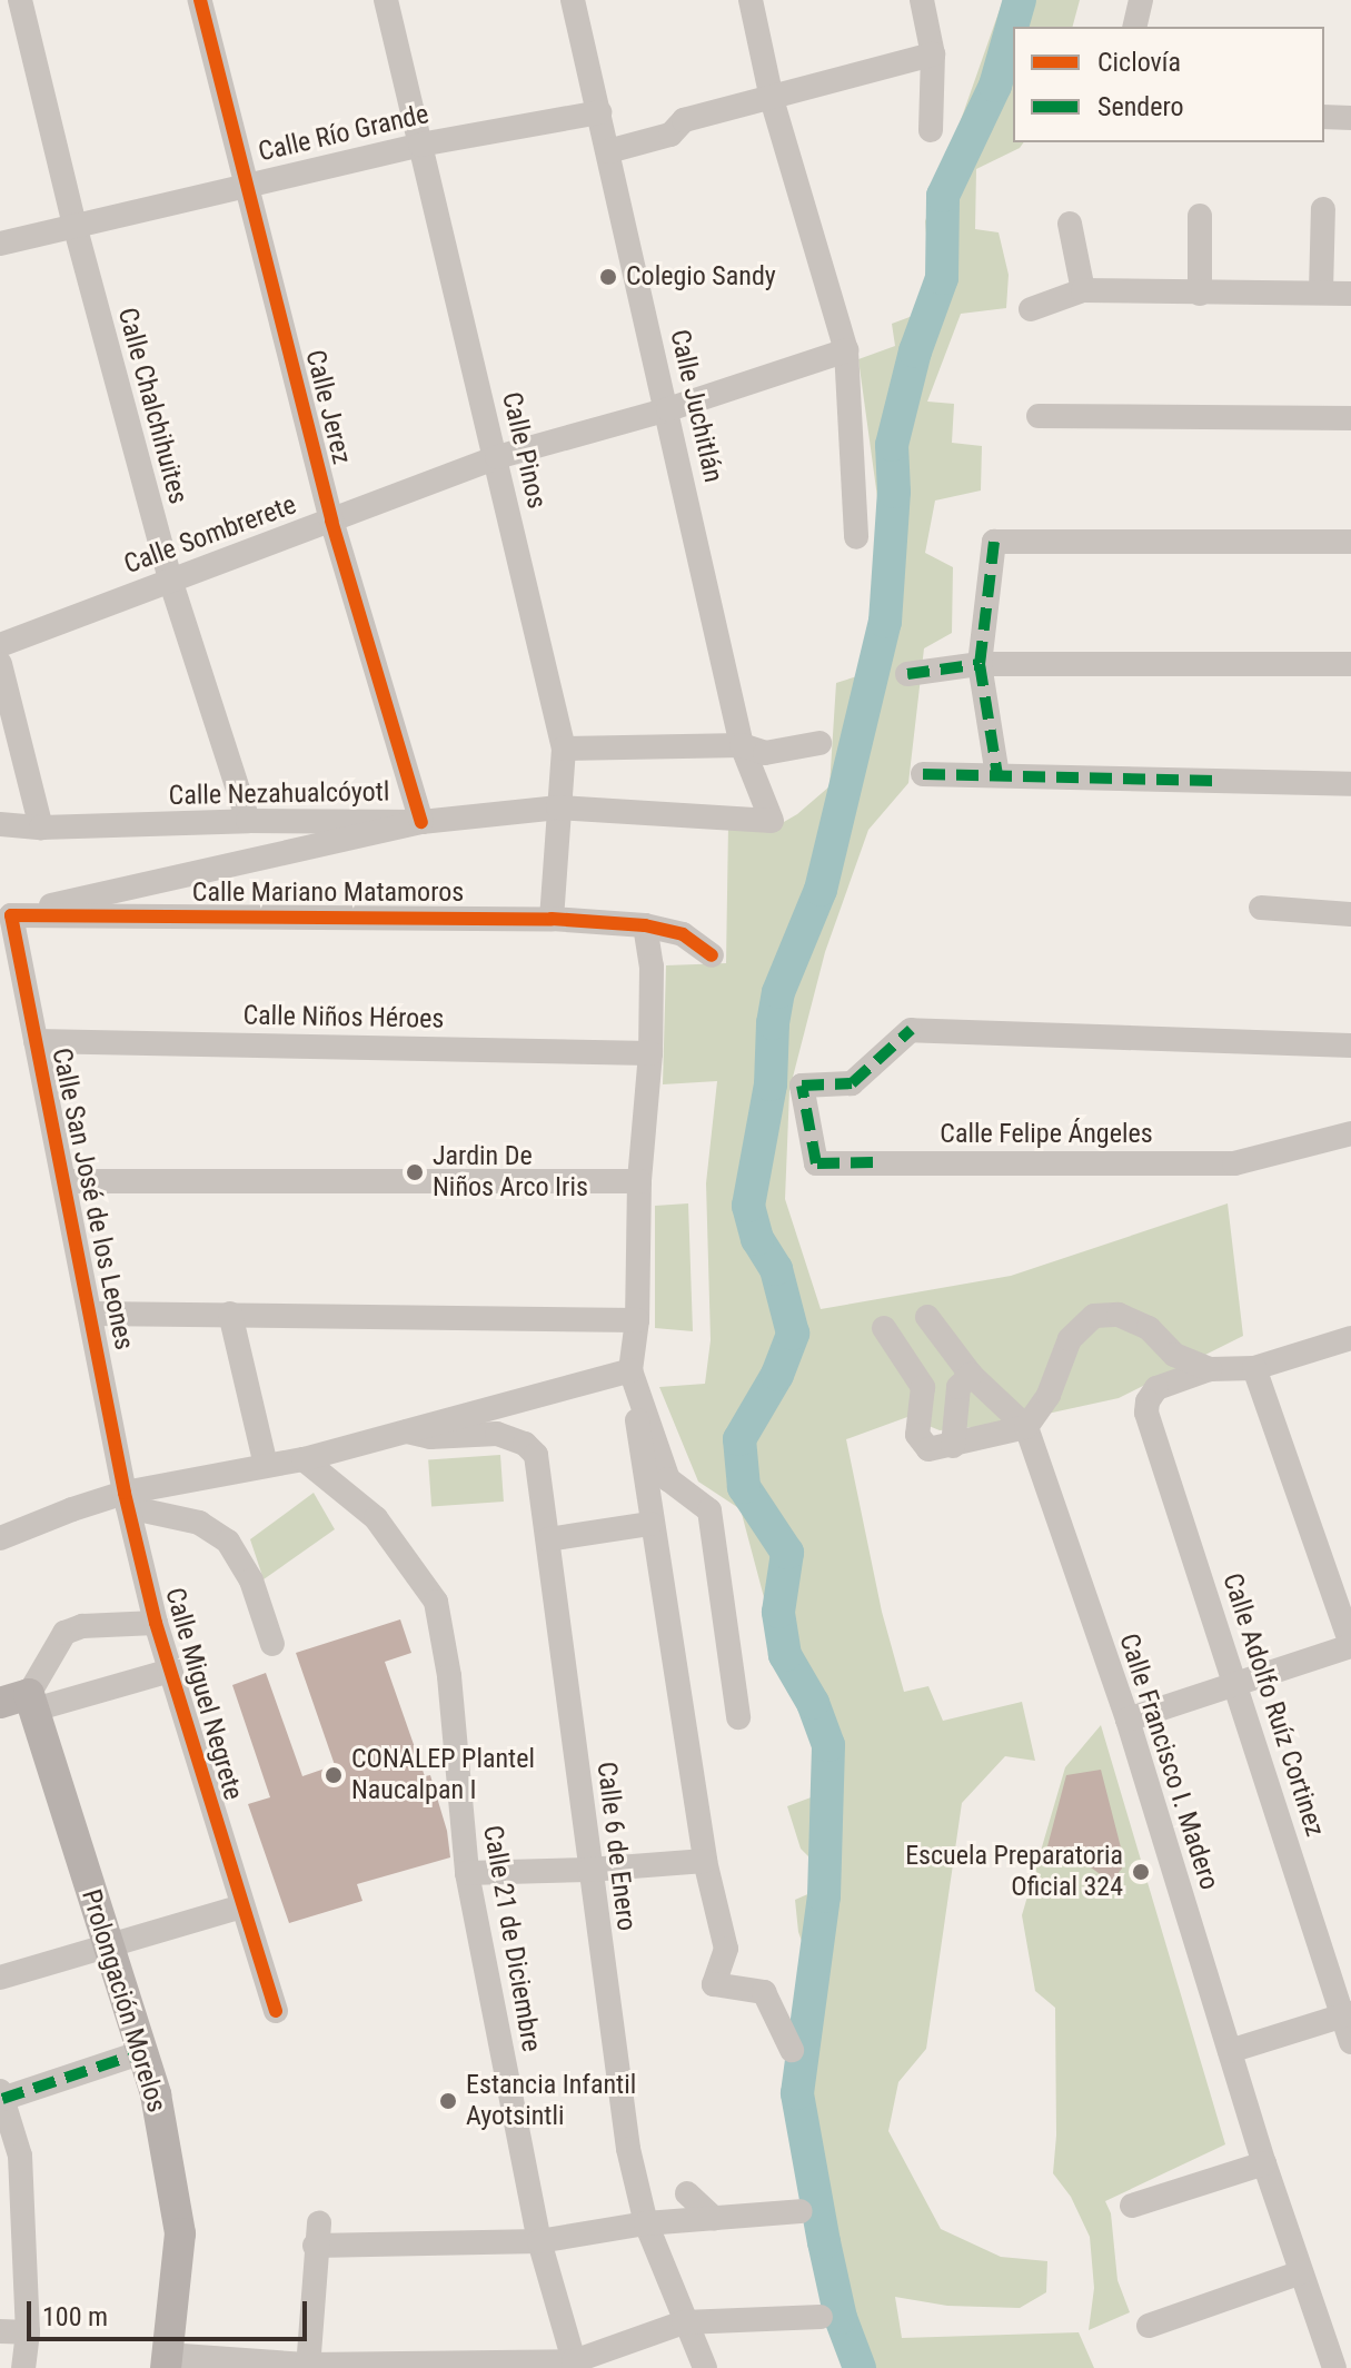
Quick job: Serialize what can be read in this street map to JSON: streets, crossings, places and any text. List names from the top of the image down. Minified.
{"streets":{"main road":["Prolongación Morelos"],"street":["Calle Río Grande","Calle Chalchihuites","Calle Juchitlán","Calle Jerez","Calle Pinos","Calle Sombrerete","Calle Nezahualcóyotl","Calle Mariano Matamoros","Calle Niños Héroes","Calle Felipe Ángeles","Calle San José de los Leones","Calle Miguel Negrete","Calle Adolfo Ruíz Cortinez","Calle Francisco I. Madero","Calle 6 de Enero","Calle 21 de Diciembre"]},"crossings":[["Calle Río Grande","Calle Chalchihuites"],["Calle Río Grande","Calle Juchitlán"],["Calle Río Grande","Calle Jerez"],["Calle Río Grande","Calle Pinos"],["Calle Chalchihuites","Calle Sombrerete"],["Calle Chalchihuites","Calle Nezahualcóyotl"],["Calle Juchitlán","Calle Sombrerete"],["Calle Juchitlán","Calle Nezahualcóyotl"],["Calle Jerez","Calle Sombrerete"],["Calle Jerez","Calle Nezahualcóyotl"],["Calle Pinos","Calle Sombrerete"],["Calle Pinos","Calle Nezahualcóyotl"],["Calle Pinos","Calle Mariano Matamoros"],["Calle Mariano Matamoros","Calle San José de los Leones"],["Calle Niños Héroes","Calle San José de los Leones"],["Calle San José de los Leones","Calle Miguel Negrete"]],"places":["Colegio Sandy","Jardin De Niños Arco Iris","CONALEP Plantel Naucalpan I","Escuela Preparatoria Oficial 324","Estancia Infantil Ayotsintli"],"legend":["Ciclovía","Sendero"],"scale_bar":"100 m"}
